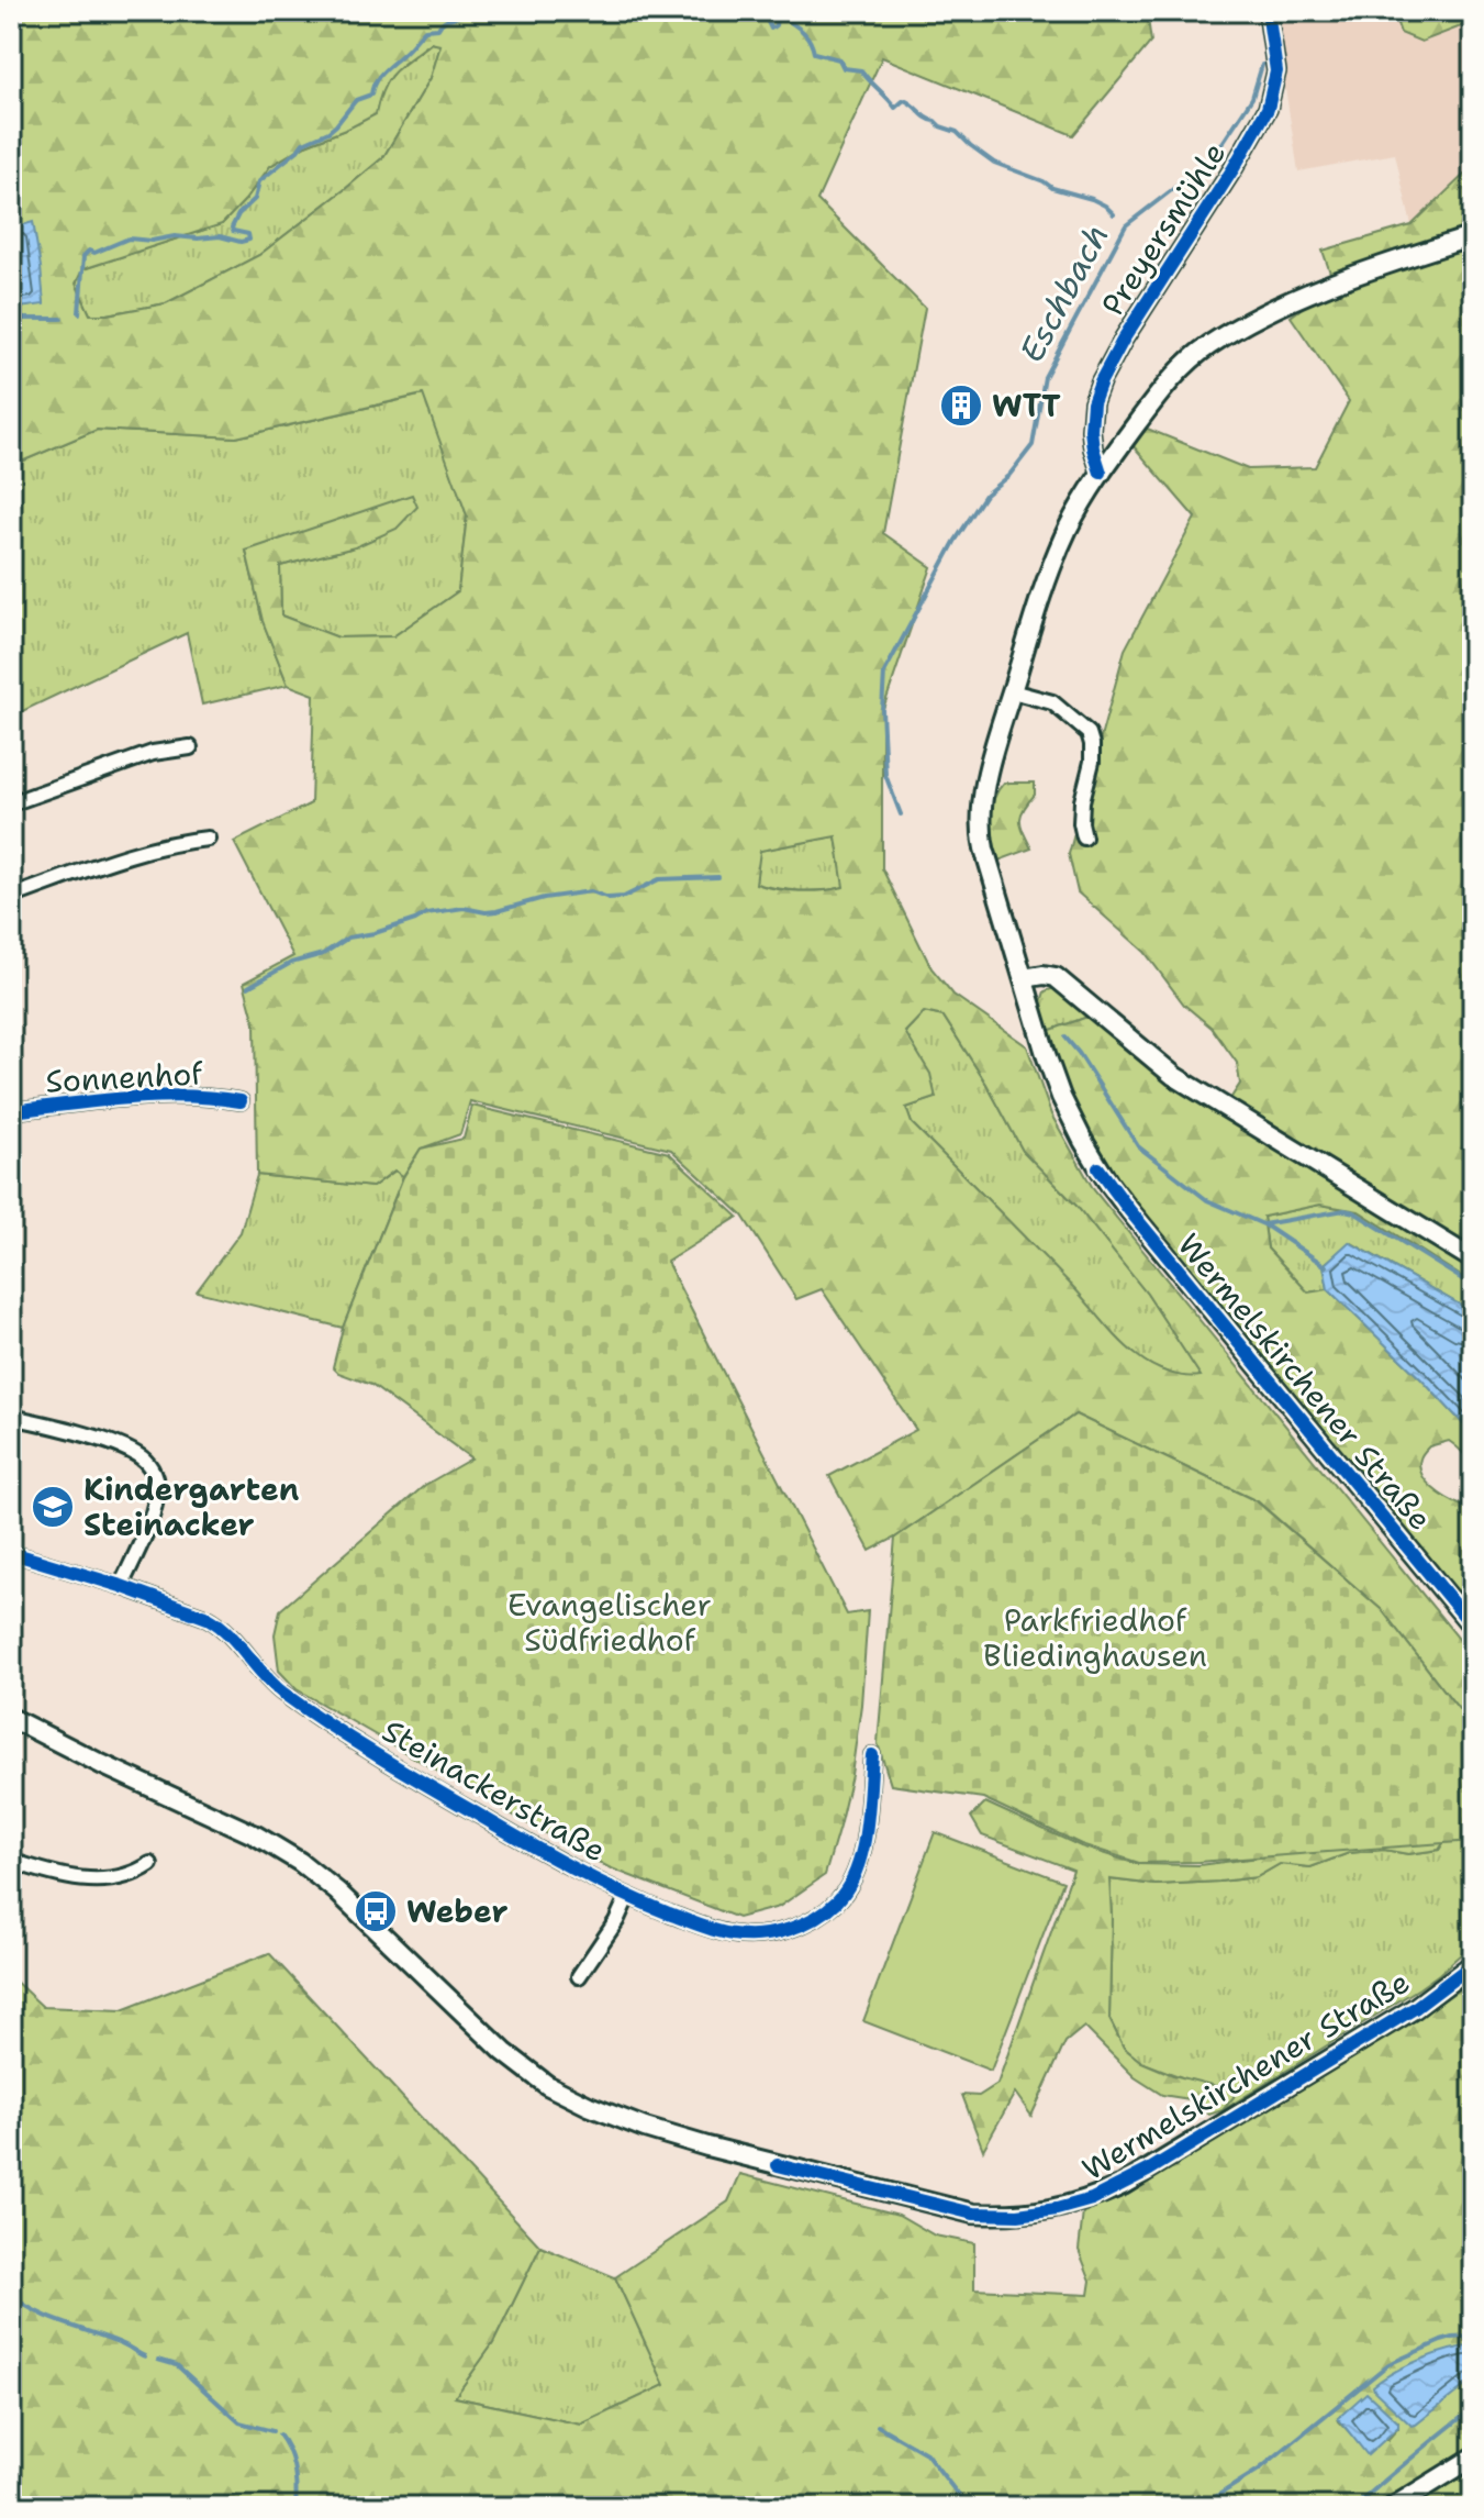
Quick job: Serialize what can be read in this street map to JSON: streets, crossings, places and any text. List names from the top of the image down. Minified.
{"streets":{"main road":["Wermelskirchener Straße"],"street":["Preyersmühle","Sonnenhof","Steinackerstraße"]},"water":["Eschbach"],"parks":["Evangelischer Südfriedhof","Parkfriedhof Bliedinghausen"],"places":{"building":["WTT"],"school or university":["Kindergarten Steinacker"],"bus stop":["Weber"]}}
